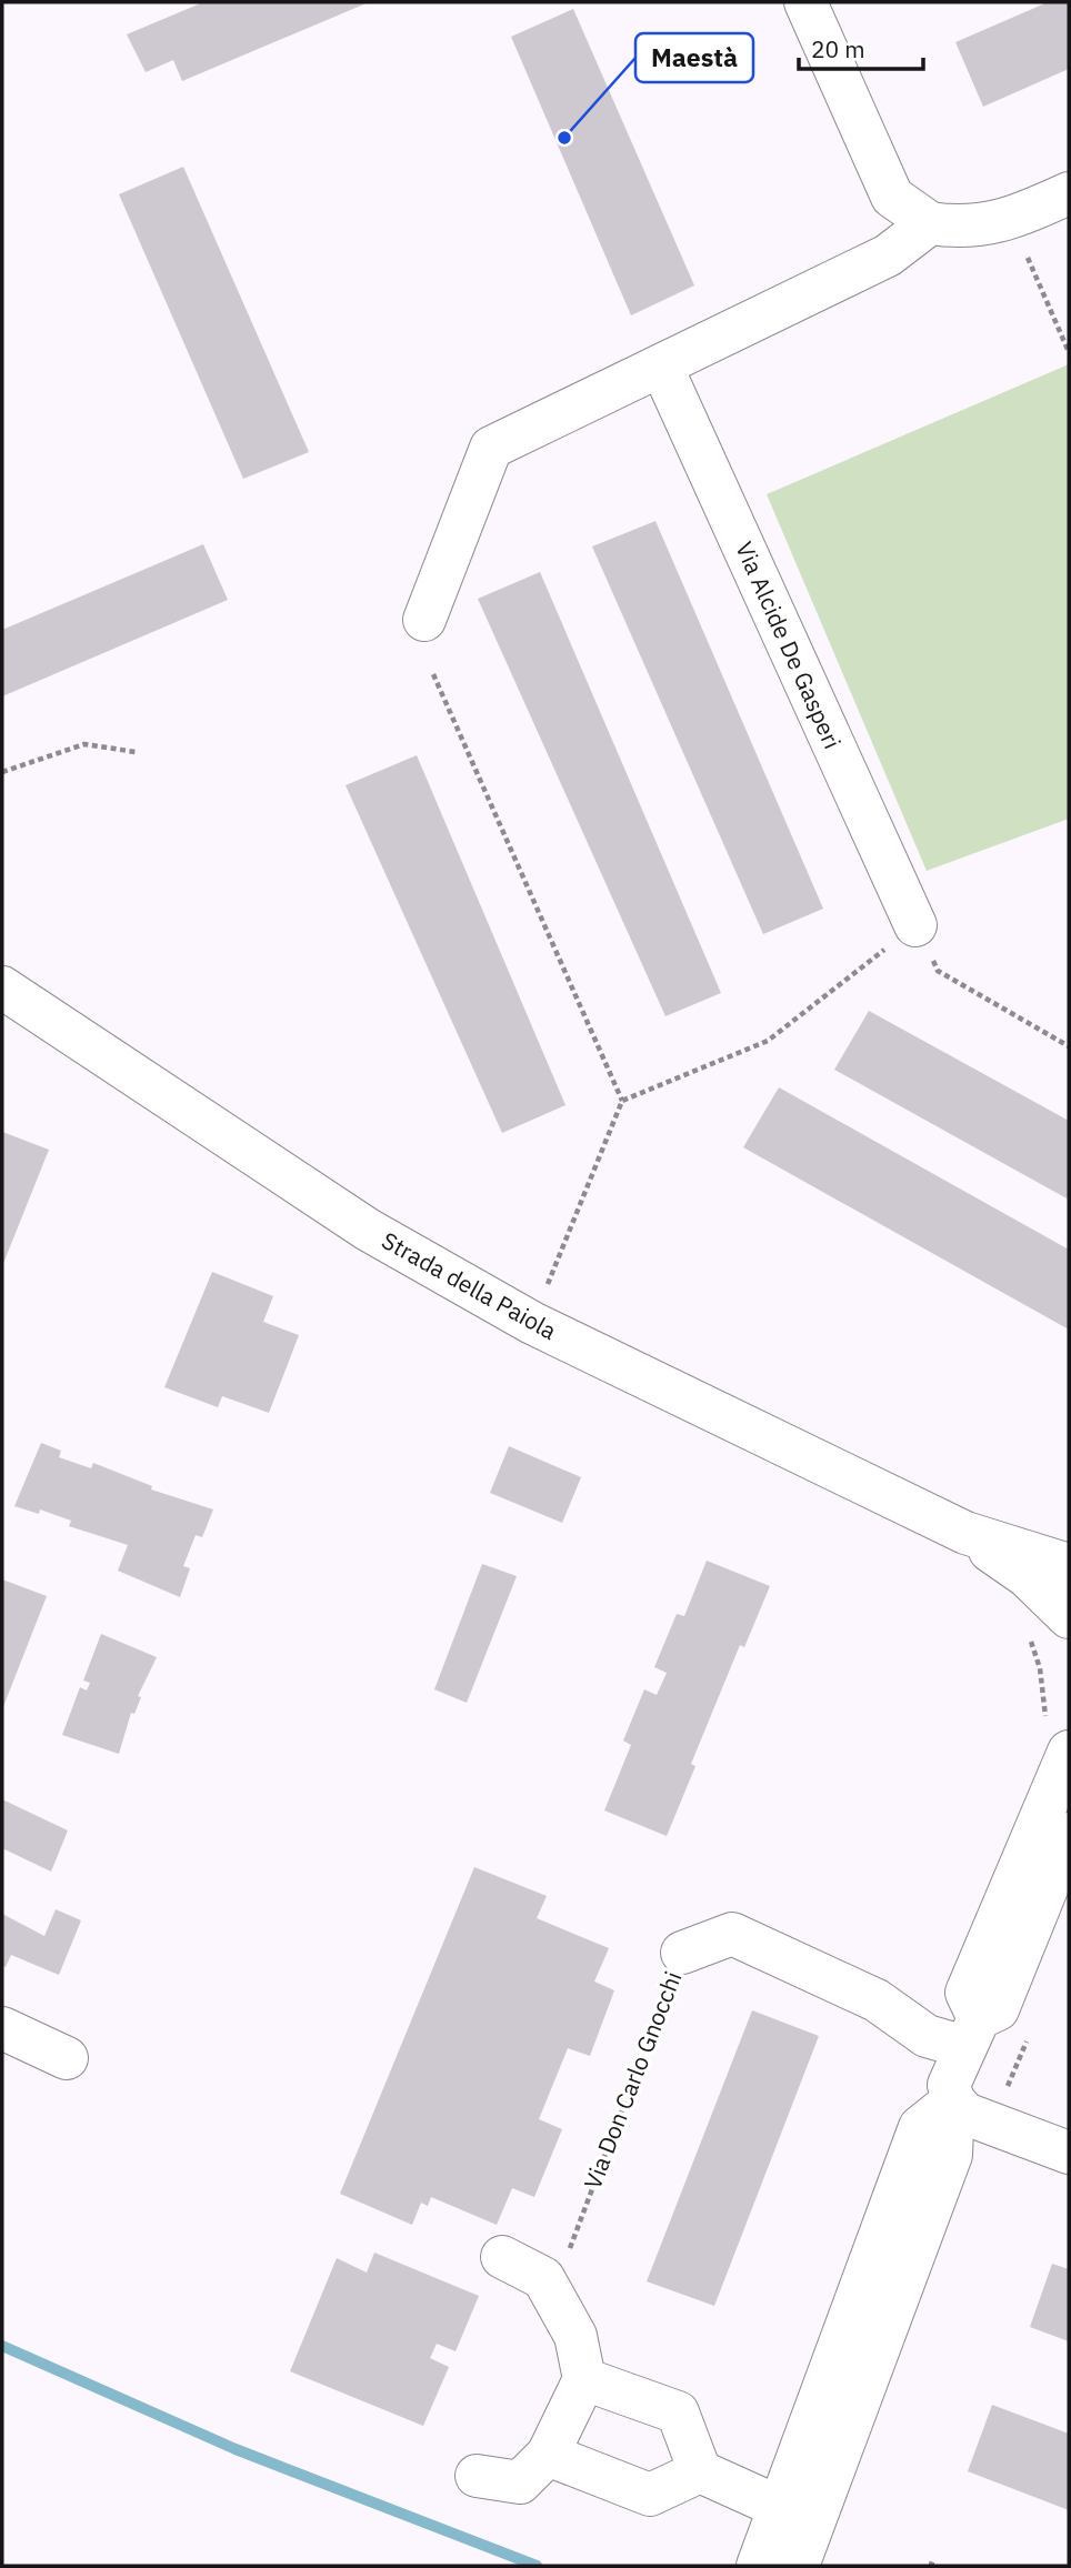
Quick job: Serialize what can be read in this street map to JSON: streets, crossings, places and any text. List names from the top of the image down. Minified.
{"streets":{"street":["Via Alcide De Gasperi","Strada della Paiola","Via Don Carlo Gnocchi"]},"places":["Maestà"],"scale_bar":"20 m"}
